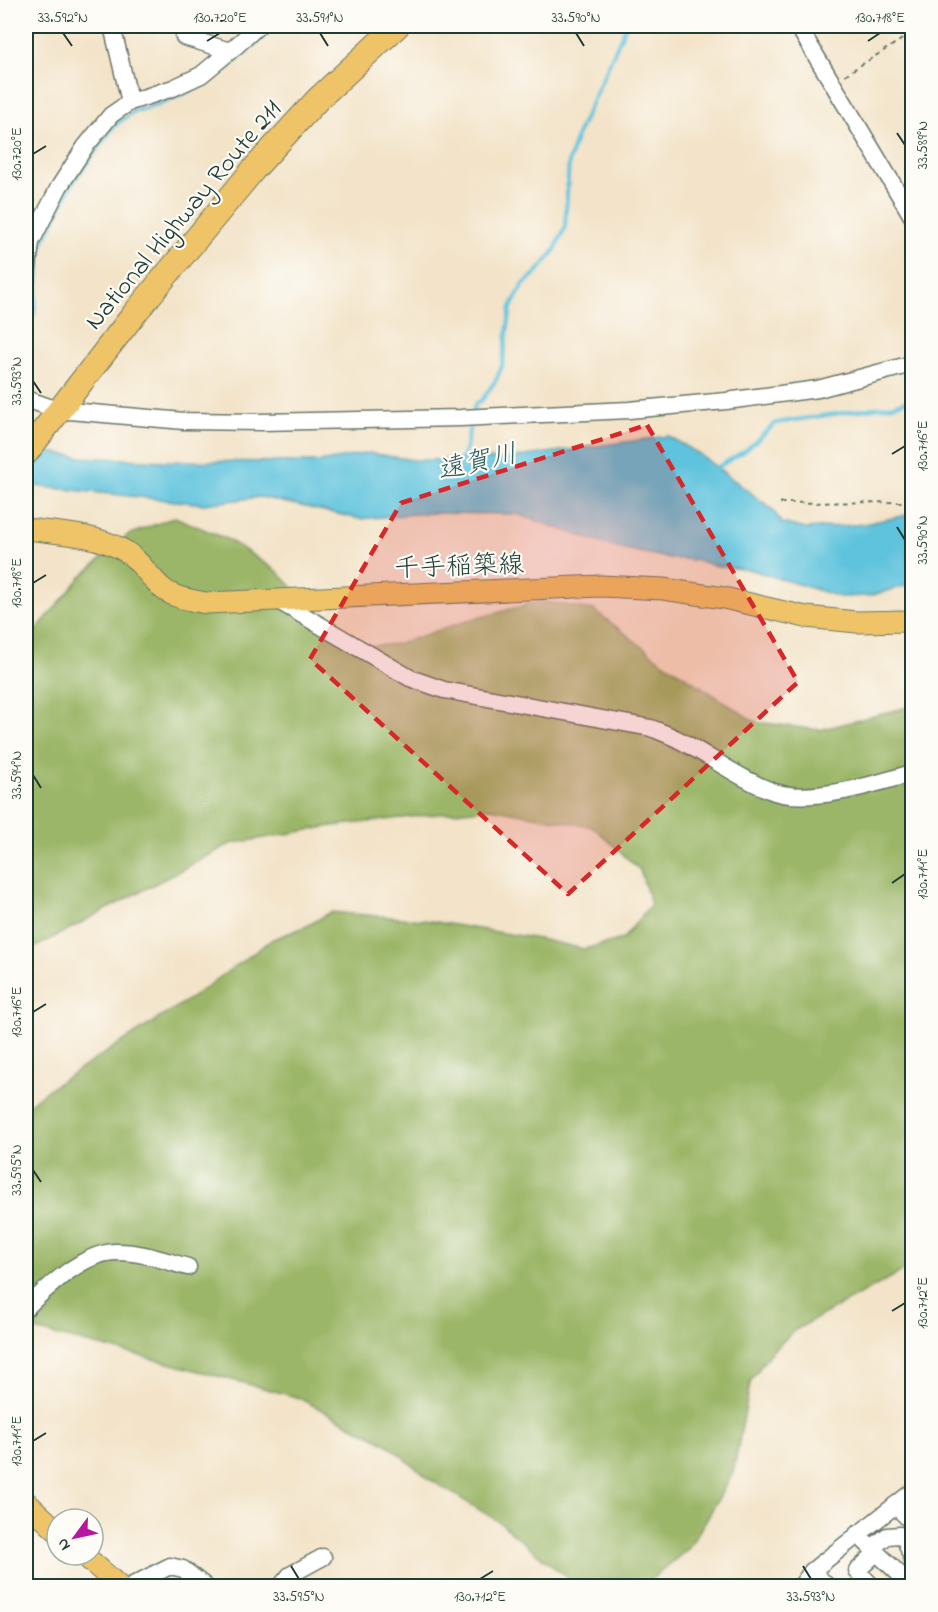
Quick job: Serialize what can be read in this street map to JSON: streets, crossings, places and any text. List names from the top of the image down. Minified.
{"streets":{"highway":["National Highway Route 211"],"main road":["千手稲築線"]},"water":["遠賀川"],"north":"bottom left","coordinates":["33.592°N","130.720°E","33.591°N","33.590°N","130.718°E","33.589°N","33.593°N","130.716°E","33.594°N","130.714°E","33.595°N","130.712°E"]}
